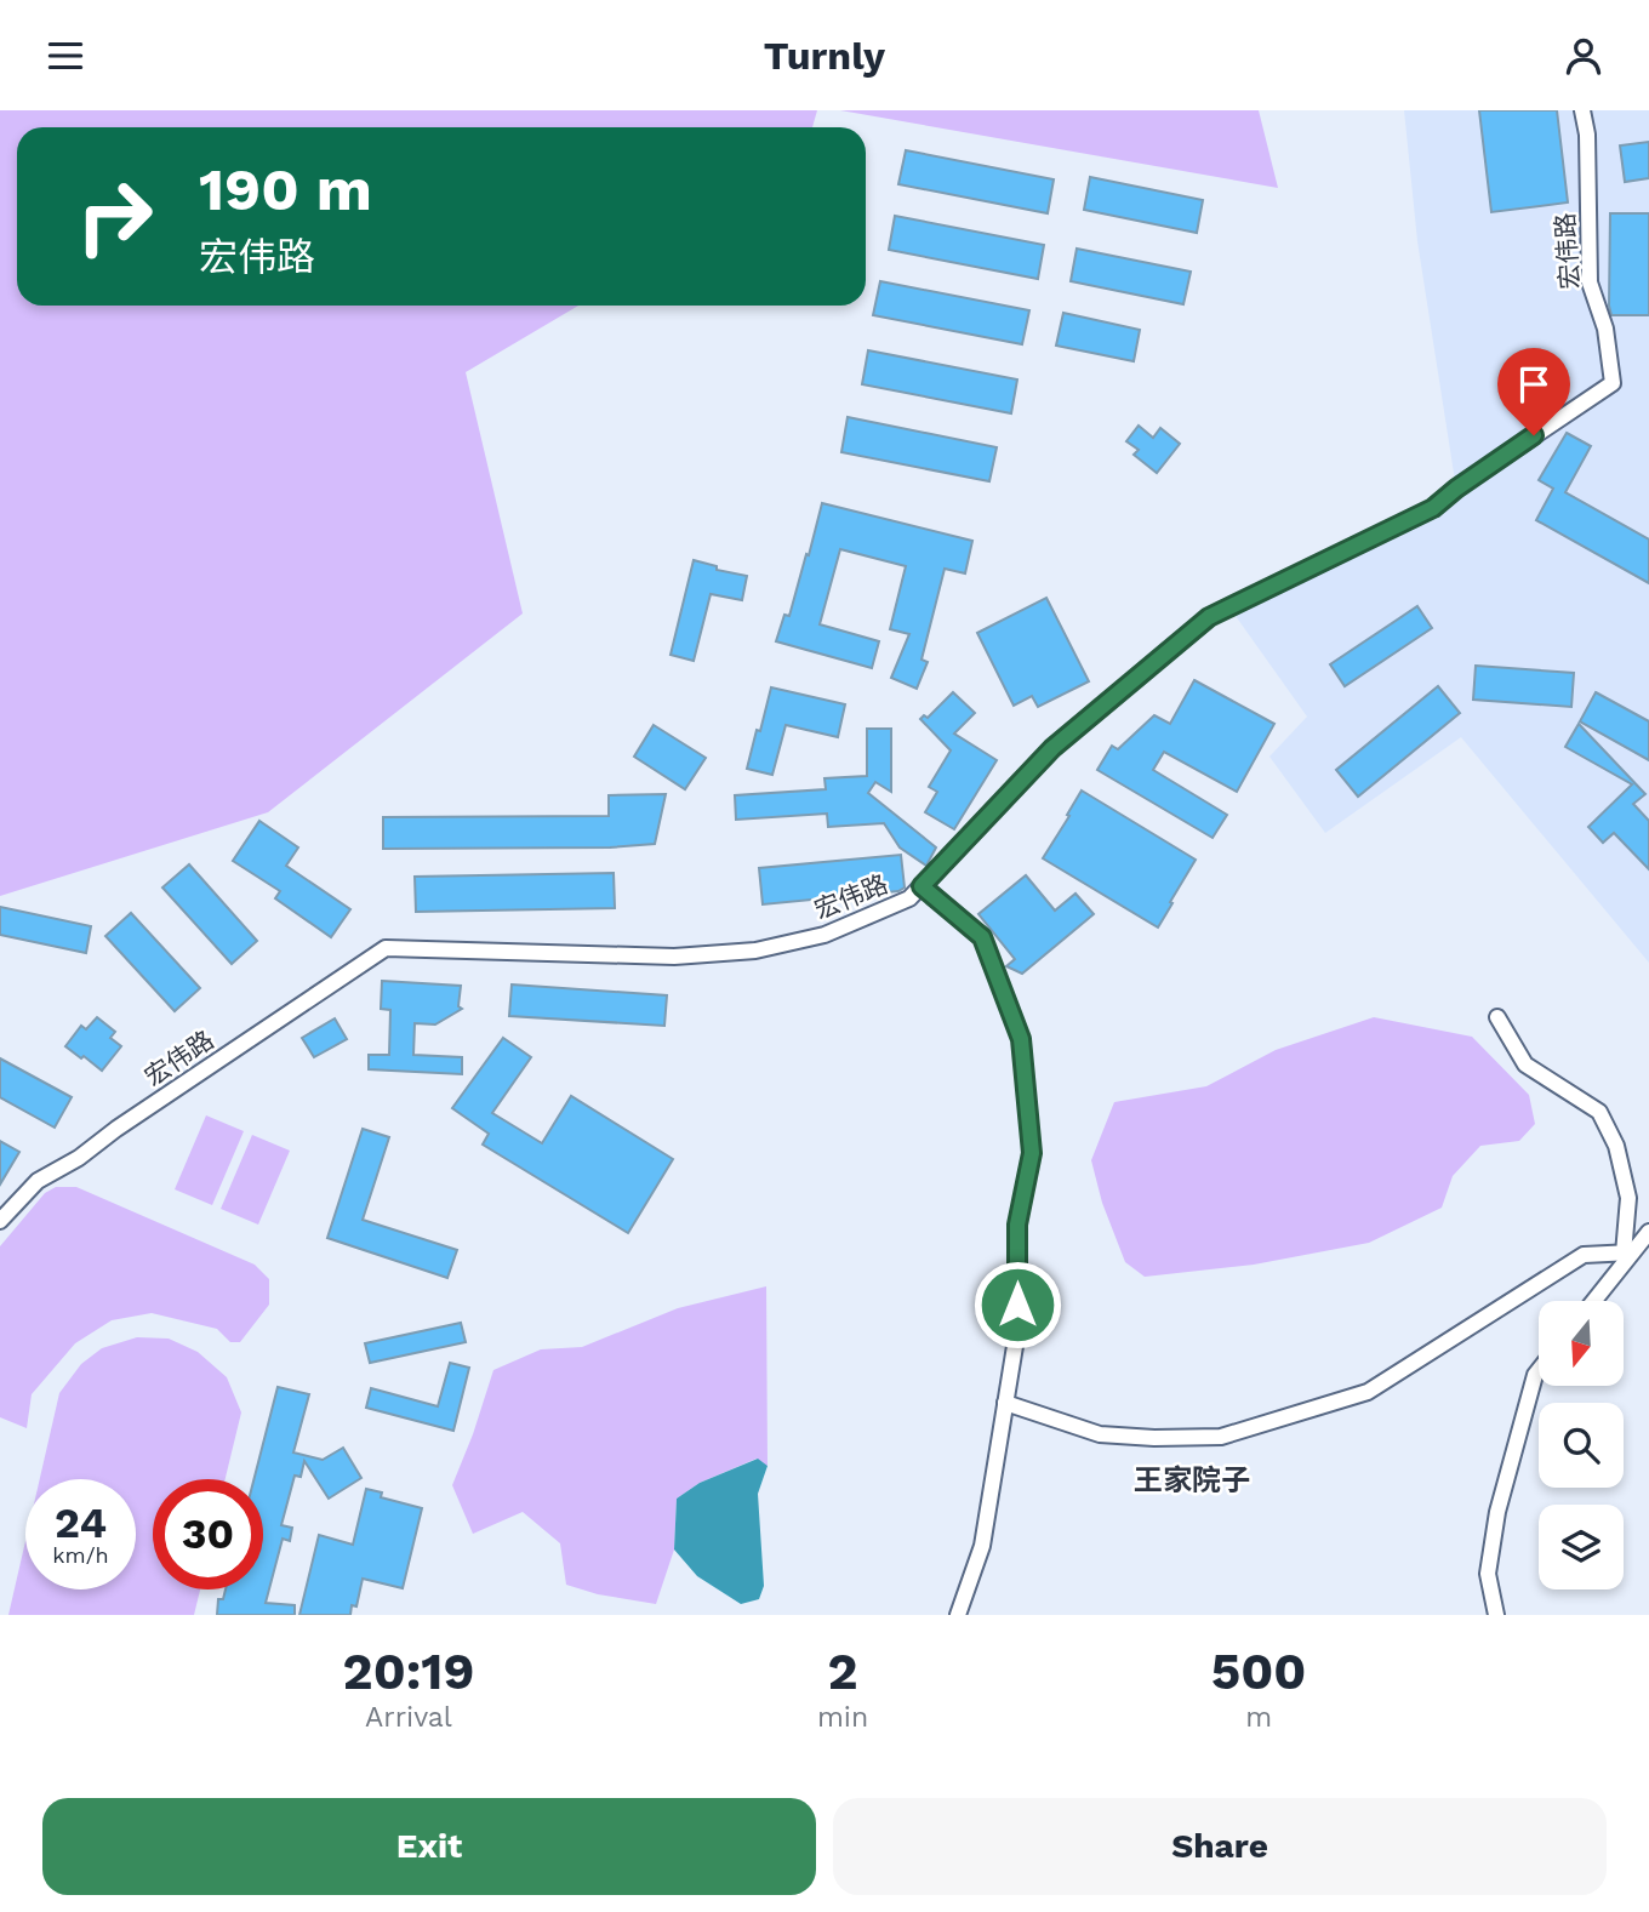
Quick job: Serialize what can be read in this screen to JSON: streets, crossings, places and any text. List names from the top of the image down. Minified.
{"streets":{"street":["宏伟路"]},"districts":["王家院子"],"north":"bottom","page":{"header":"Turnly","turn":["190 m","宏伟路"],"speed":"24 km/h","limit":"30","eta":["20:19","Arrival","2","min","500","m"],"buttons":["Exit","Share"]}}
